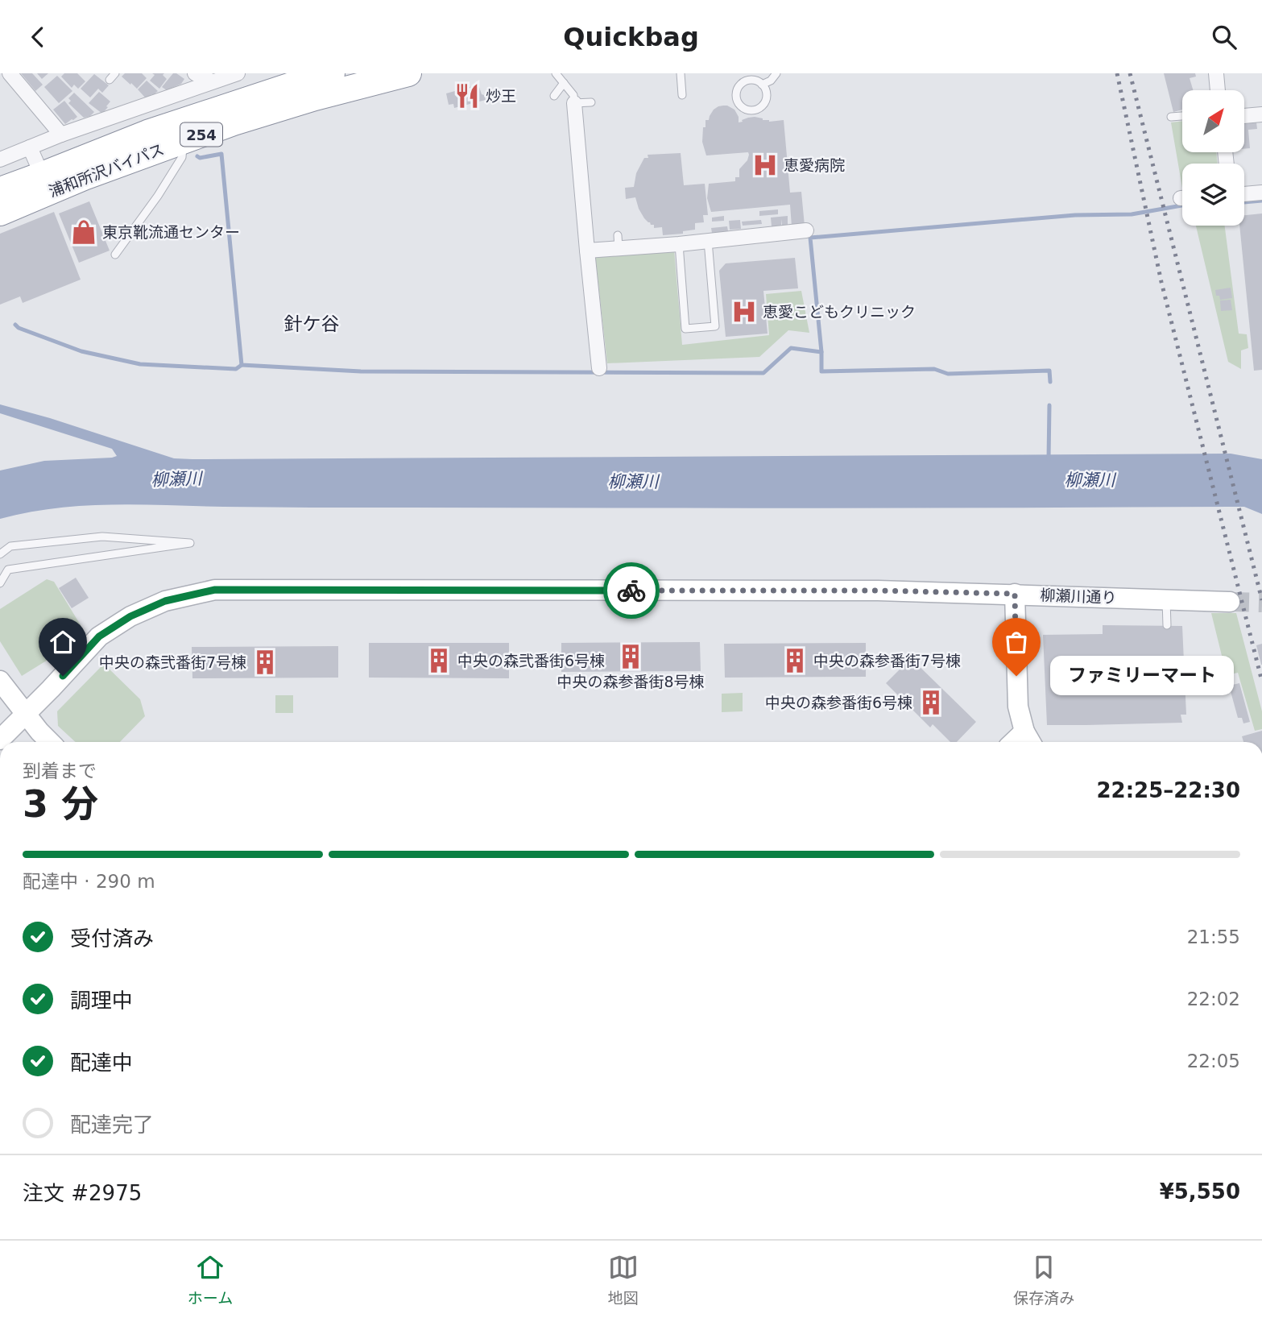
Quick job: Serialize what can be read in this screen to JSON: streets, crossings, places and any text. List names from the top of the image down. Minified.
{"streets":{"highway":["254","浦和所沢バイパス"],"street":["柳瀬川通り"]},"districts":["針ケ谷"],"water":["柳瀬川"],"places":{"restaurant":["炒王"],"hospital":["恵愛病院","恵愛こどもクリニック"],"shop":["東京靴流通センター"],"building":["中央の森参番街8号棟","中央の森弐番街6号棟","中央の森参番街7号棟","中央の森弐番街7号棟","中央の森参番街6号棟"],"other":["ファミリーマート"]},"north":"top right","page":{"header":"Quickbag","bubble":"ファミリーマート","heading":["3 分","到着まで","22:25–22:30"],"panel":["注文 #2975","¥5,550"],"bar":"配達中 · 290 m","list":[["受付済み","21:55"],["調理中","22:02"],["配達中","22:05"],"配達完了"],"tabs":["ホーム","地図","保存済み"]}}
